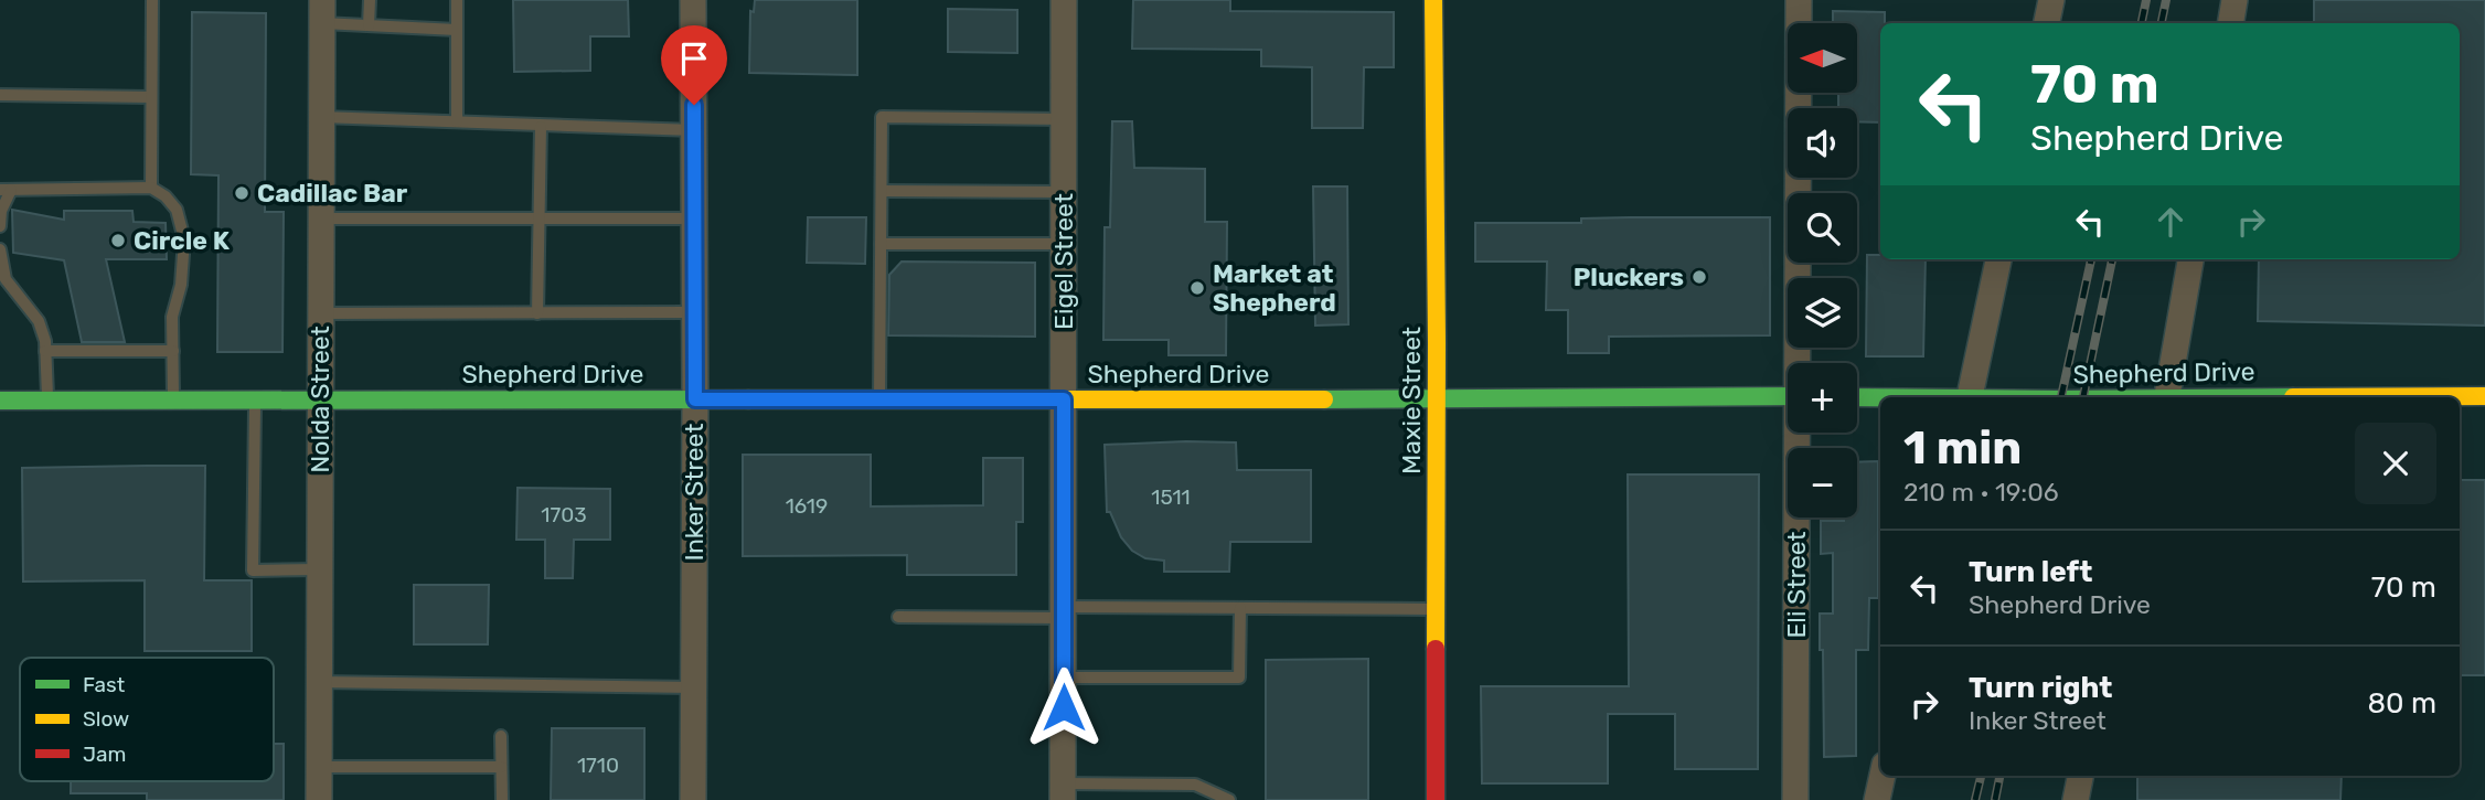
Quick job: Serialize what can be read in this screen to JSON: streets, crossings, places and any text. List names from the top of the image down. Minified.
{"streets":{"main road":["Shepherd Drive","Maxie Street"],"street":["Eigel Street","Nolda Street","Inker Street","Eli Street"]},"crossings":[["Eigel Street","Shepherd Drive"],["Shepherd Drive","Nolda Street"],["Shepherd Drive","Maxie Street"],["Shepherd Drive","Inker Street"]],"places":["Cadillac Bar","Circle K","Pluckers","Market at Shepherd"],"house_numbers":["1511","1619","1703","1710"],"legend":["Fast","Slow","Jam"],"north":"left","page":{"map_buttons":["+","−"],"turn":["70 m","Shepherd Drive"],"heading":["1 min","210 m · 19:06"],"list":[{"name":"Turn left","note":"Shepherd Drive","value":"70 m"},{"name":"Turn right","note":"Inker Street","value":"80 m"}]}}
